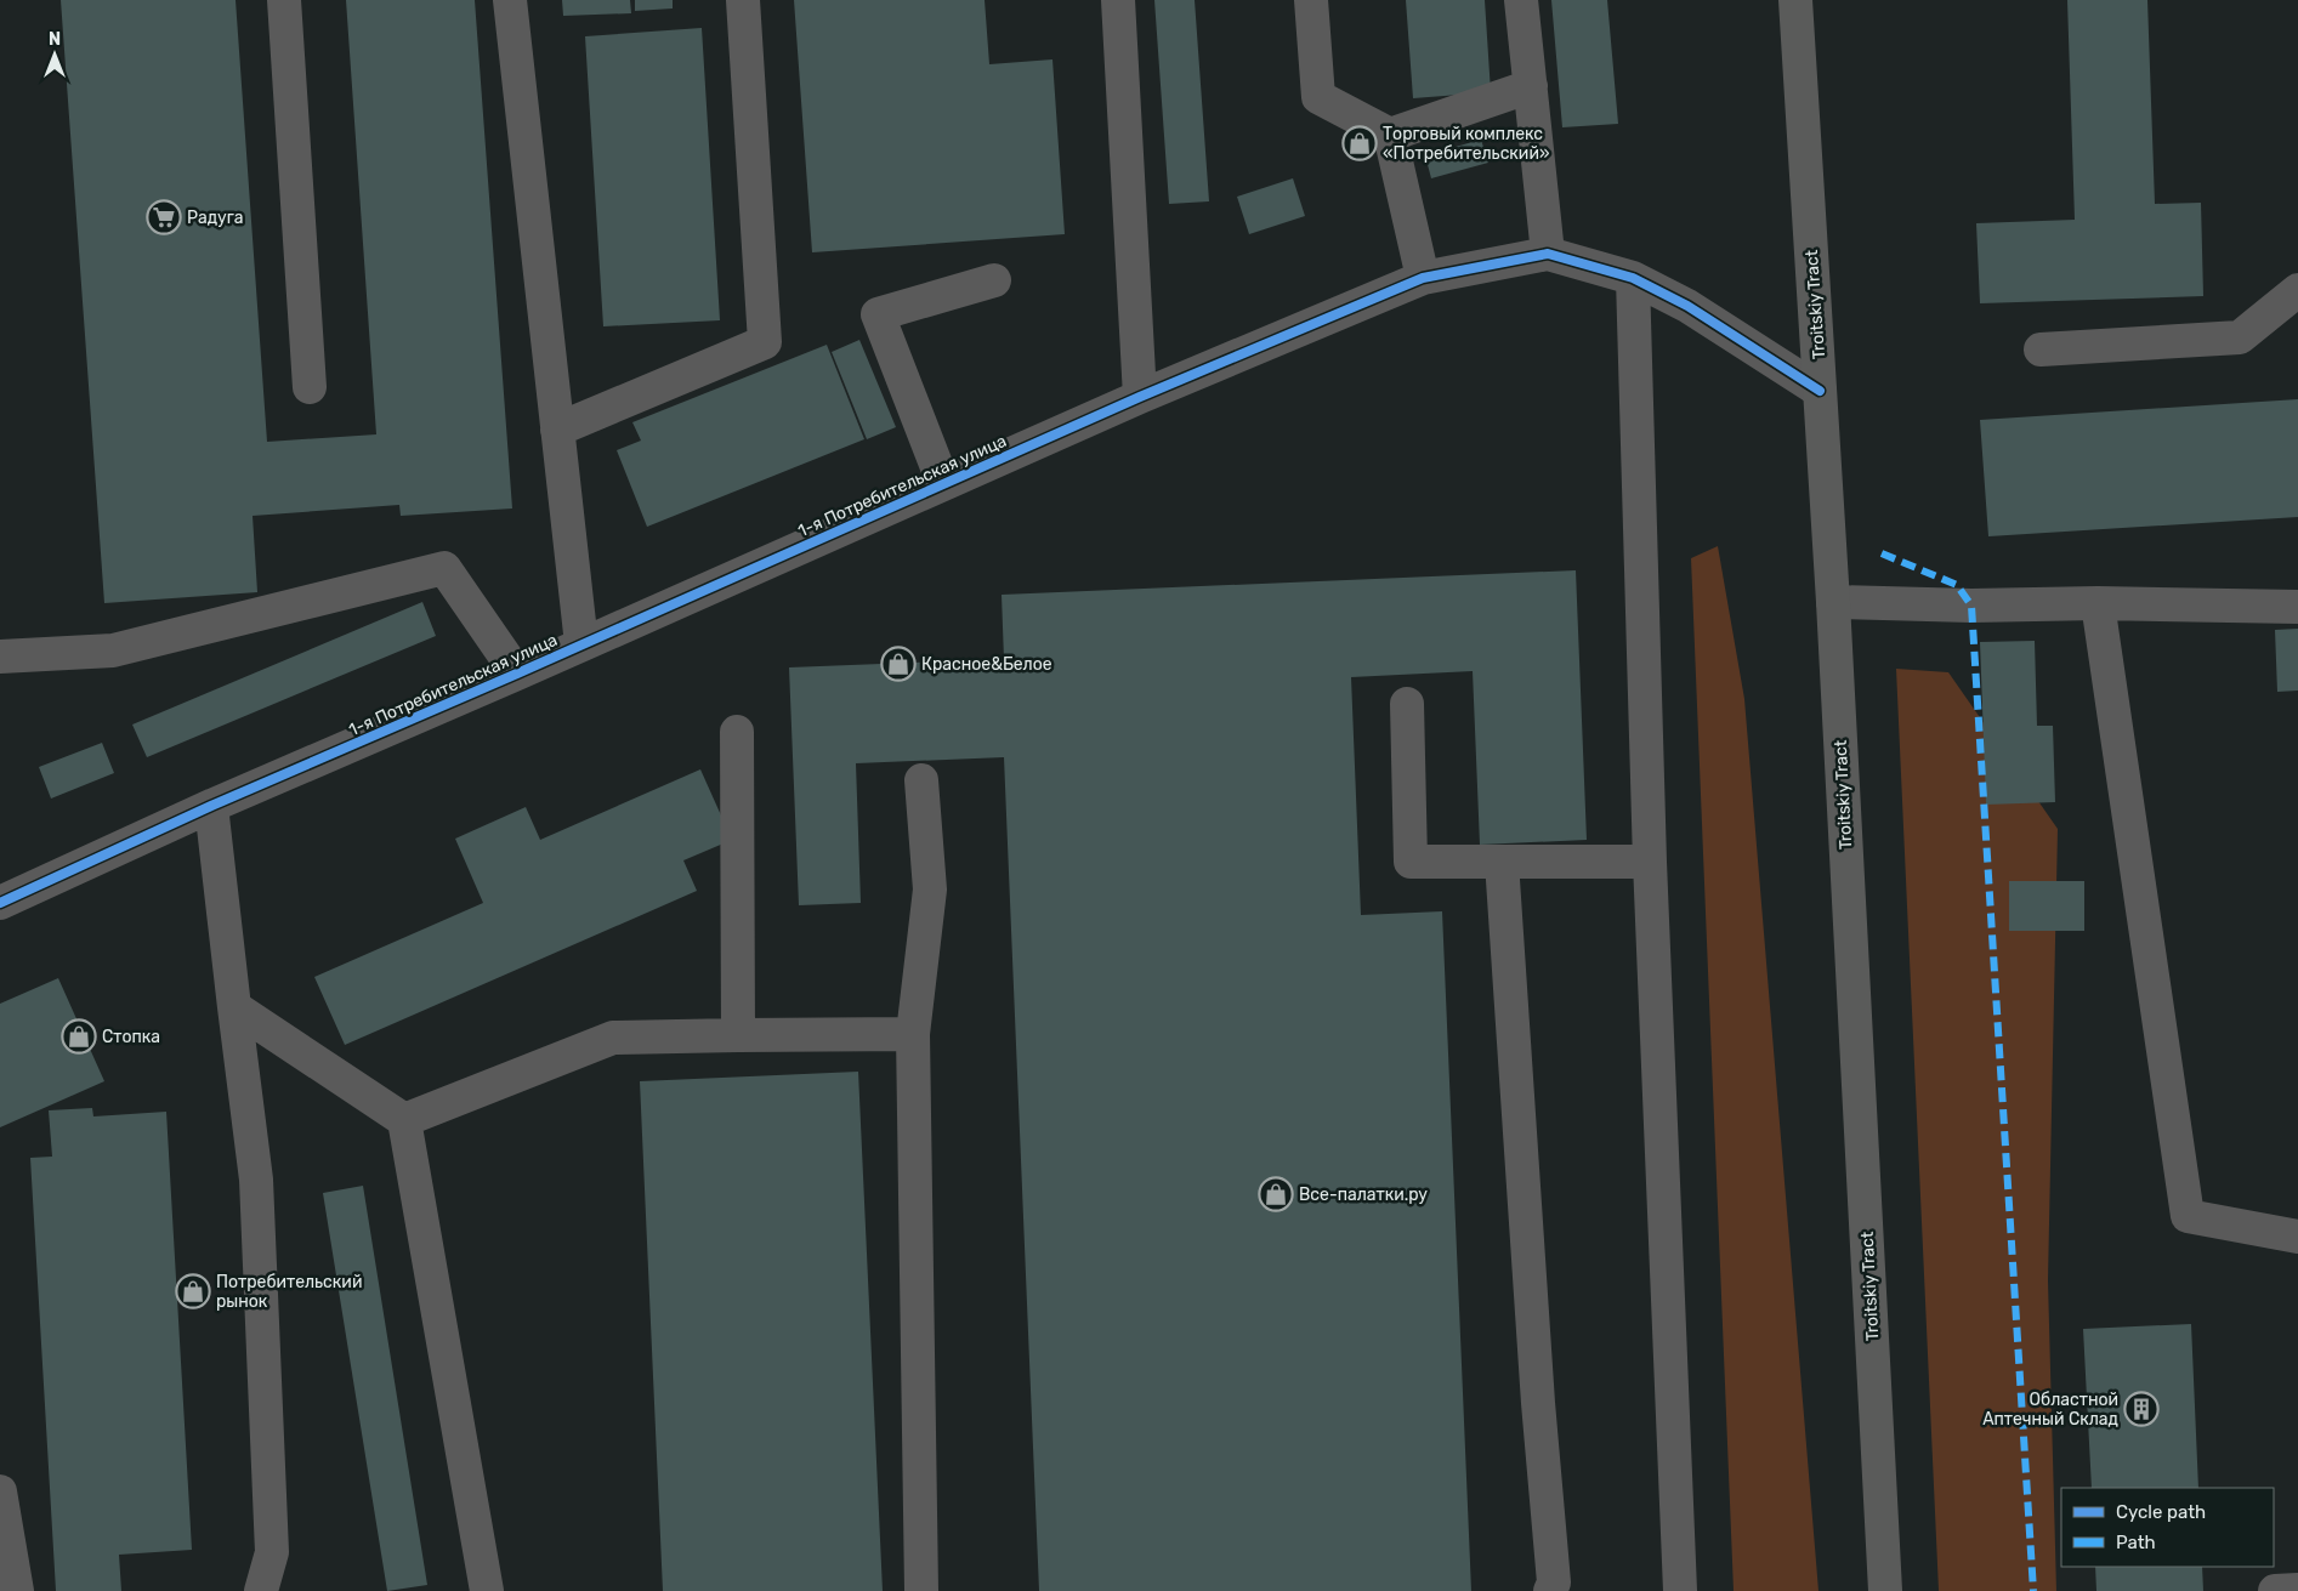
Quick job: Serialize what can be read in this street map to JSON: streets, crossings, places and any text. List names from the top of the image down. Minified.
{"streets":{"main road":["Troitskiy Tract"],"street":["1-я Потребительская улица"]},"crossings":[["Troitskiy Tract","1-я Потребительская улица"]],"places":{"shop":["Торговый комплекс «Потребительский»","Красное&Белое","Стопка","Все-палатки.ру","Потребительский рынок"],"supermarket":["Радуга"],"building":["Областной Аптечный Склад"]},"legend":["Cycle path","Path"],"north":"top"}
